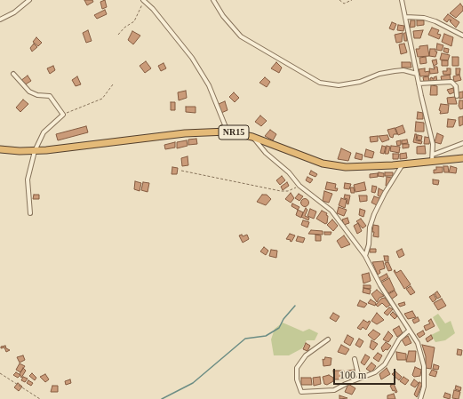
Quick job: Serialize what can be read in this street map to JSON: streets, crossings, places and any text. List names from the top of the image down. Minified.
{"streets":{"highway":["NR15"]},"scale_bar":"100 m"}
